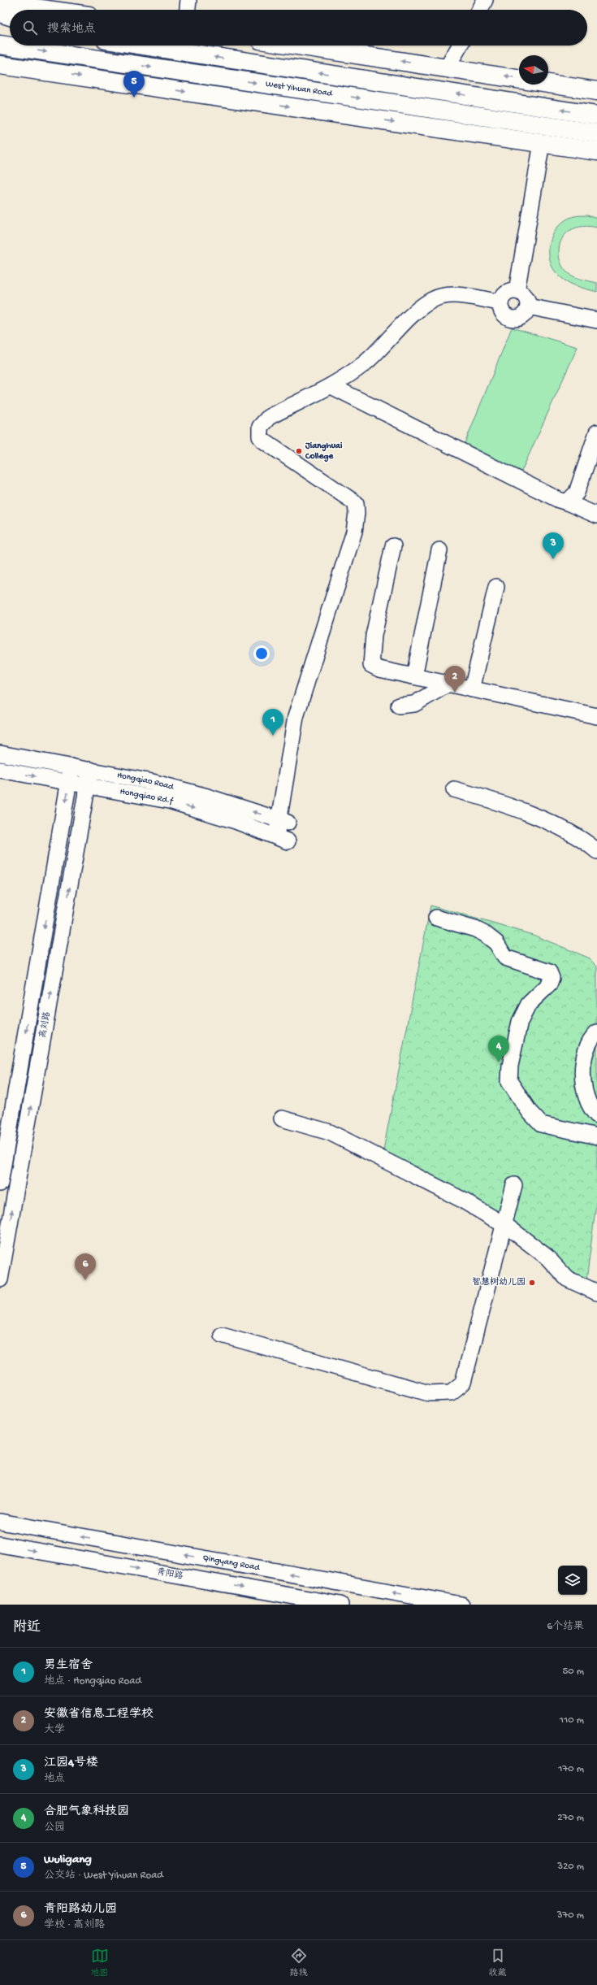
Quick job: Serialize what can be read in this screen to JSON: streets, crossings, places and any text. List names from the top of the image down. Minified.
{"streets":{"main road":["West Yihuan Road"],"street":["Hongqiao Road","Hongqiao Rd.f","高刘路","Qingyang Road","青阳路"]},"crossings":[["Hongqiao Road","Hongqiao Rd.f"],["Hongqiao Road","高刘路"],["Hongqiao Rd.f","高刘路"]],"one_way":["Hongqiao Road","Hongqiao Rd.f","Qingyang Road","青阳路"],"places":["Jianghuai College","智慧树幼儿园"],"north":"left","page":{"search":"搜索地点","pins":["5","3","2","1","4","6"],"heading":["附近","6个结果"],"list":[{"mark":"1","name":"男生宿舍","note":"地点 · Hongqiao Road","value":"50 m"},{"mark":"2","name":"安徽省信息工程学校","note":"大学","value":"110 m"},{"mark":"3","name":"江园4号楼","note":"地点","value":"170 m"},{"mark":"4","name":"合肥气象科技园","note":"公园","value":"270 m"},{"mark":"5","name":"Wuligang","note":"公交站 · West Yihuan Road","value":"320 m"},{"mark":"6","name":"青阳路幼儿园","note":"学校 · 高刘路","value":"370 m"}],"nav":["地图","路线","收藏"]}}
